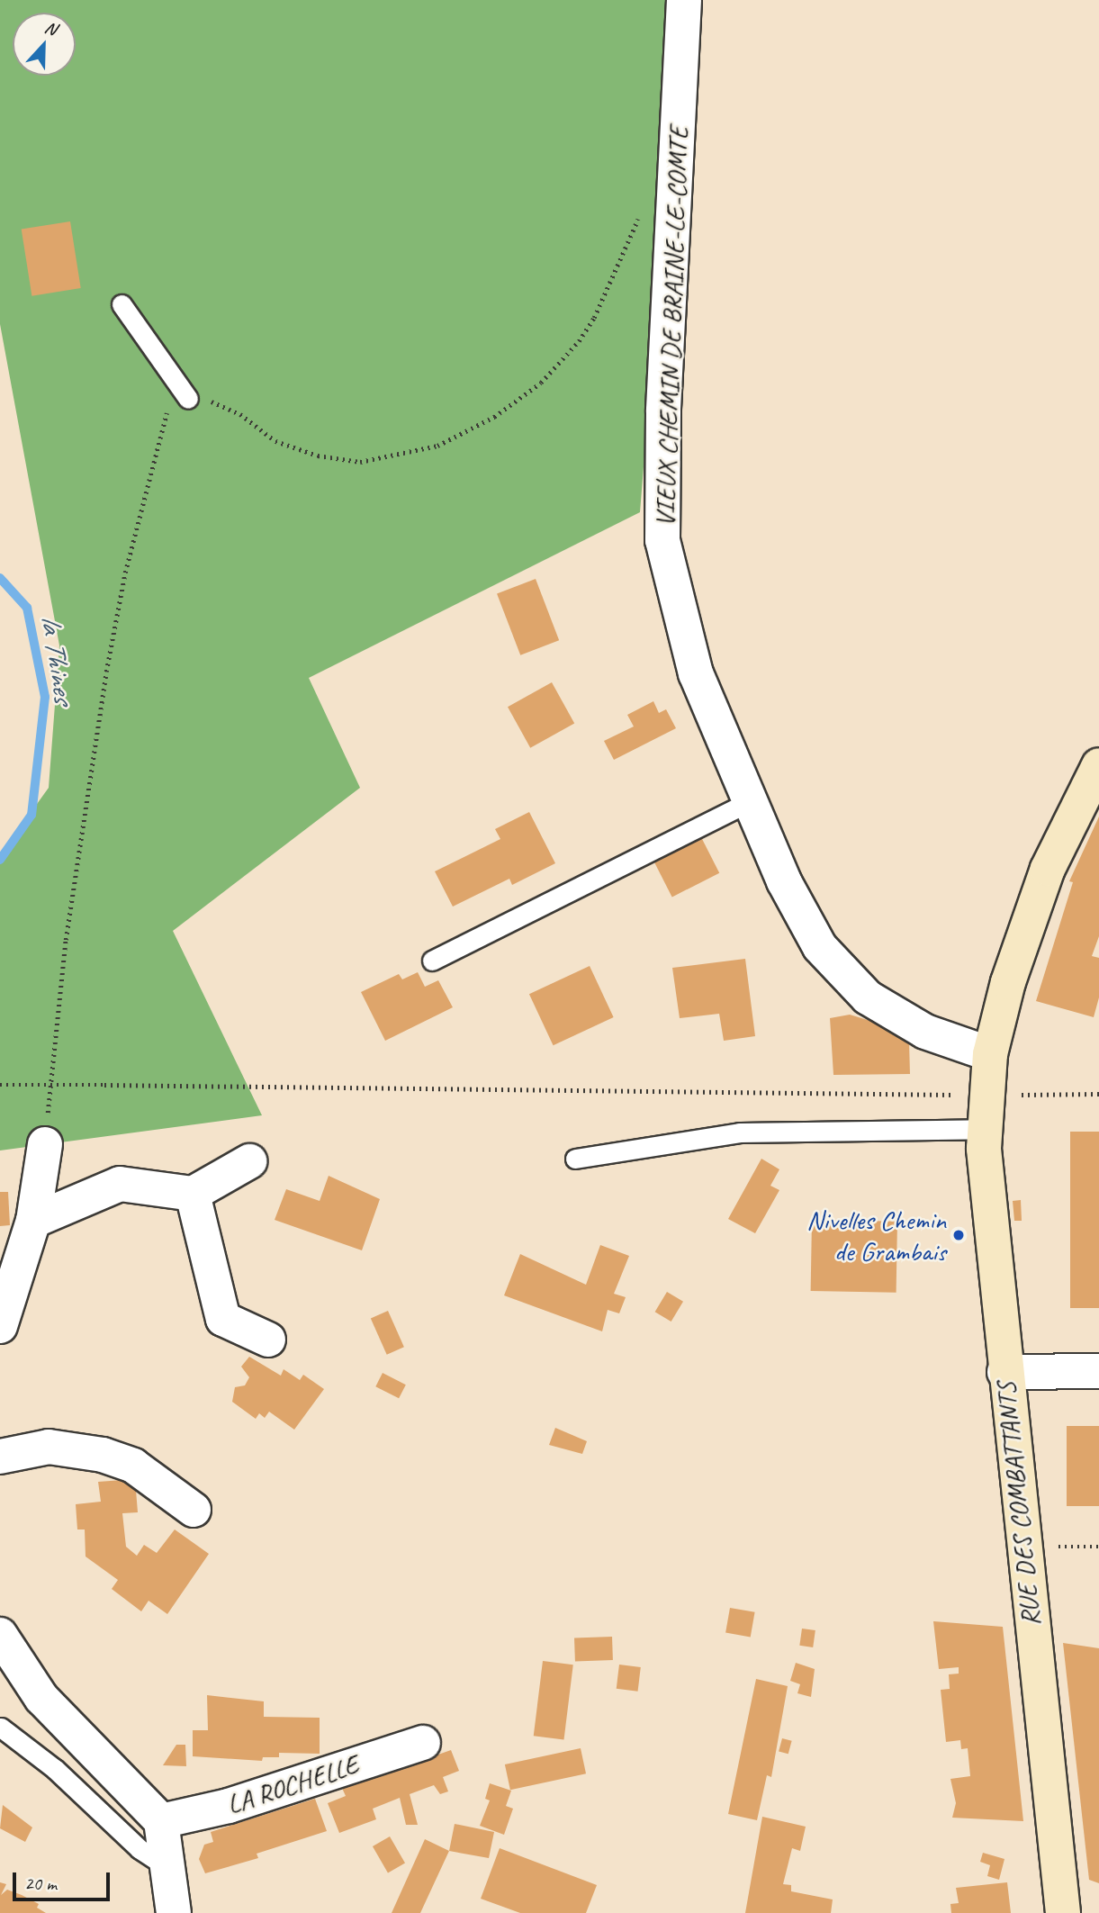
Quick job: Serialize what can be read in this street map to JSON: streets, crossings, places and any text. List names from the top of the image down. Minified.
{"streets":{"main road":["RUE DES COMBATTANTS"],"street":["VIEUX CHEMIN DE BRAINE-LE-COMTE","LA ROCHELLE"]},"crossings":[["VIEUX CHEMIN DE BRAINE-LE-COMTE","RUE DES COMBATTANTS"]],"water":["la Thines"],"places":["Nivelles Chemin de Grambais"],"scale_bar":"20 m","north":"top"}
